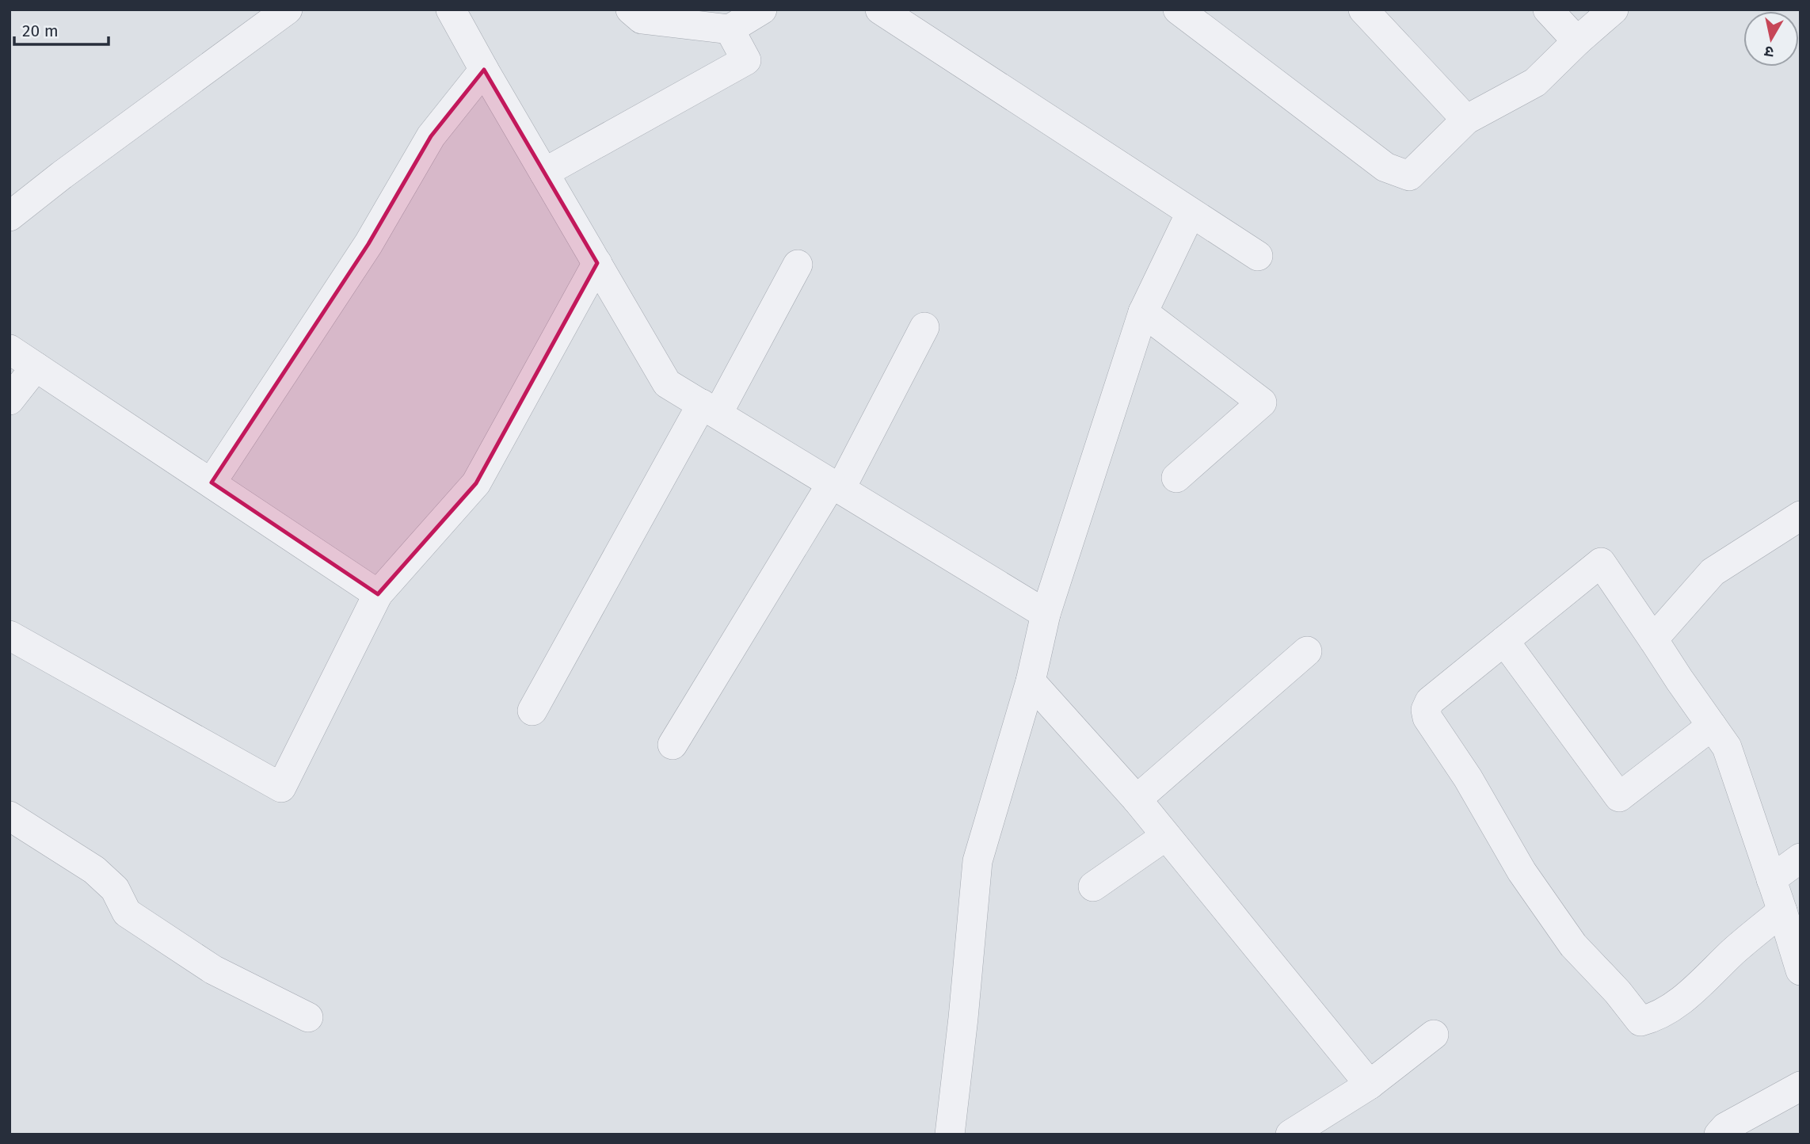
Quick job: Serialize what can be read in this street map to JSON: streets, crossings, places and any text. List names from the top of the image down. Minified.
{"scale_bar":"20 m","north":"bottom"}
